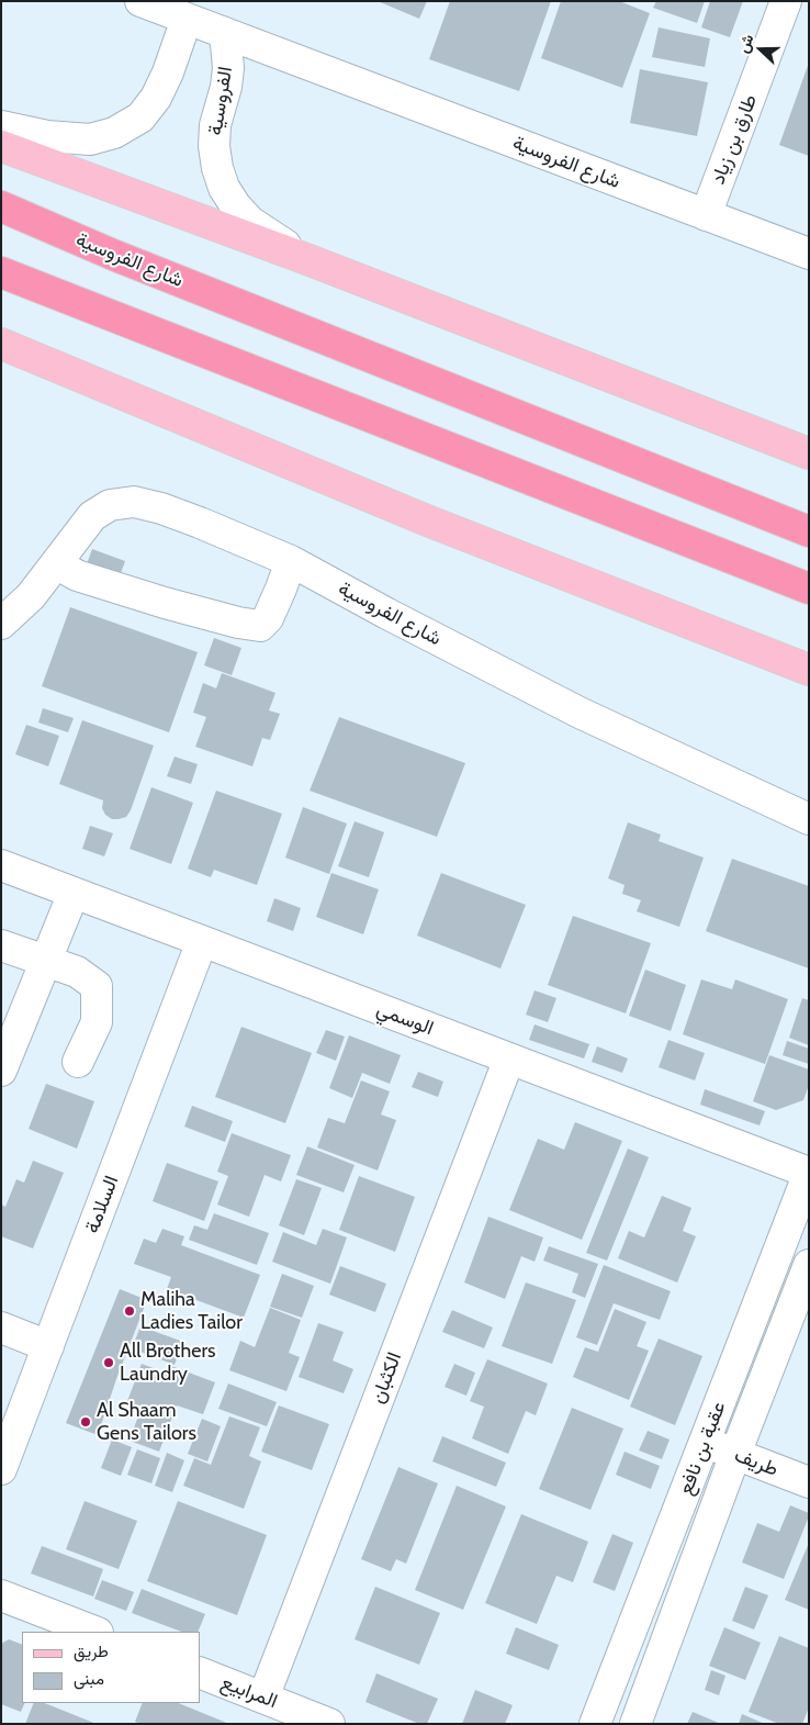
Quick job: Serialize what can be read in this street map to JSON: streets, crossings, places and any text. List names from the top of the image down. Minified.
{"streets":{"highway":["شارع الفروسية"],"street":["الفروسية","طارق بن زياد","الوسمي","السلامة","الكثبان","عقبة بن نافع","طريف","المرابيع"]},"crossings":[["الفروسية","شارع الفروسية"],["طارق بن زياد","شارع الفروسية"],["الوسمي","السلامة"],["الوسمي","الكثبان"],["الوسمي","عقبة بن نافع"],["الكثبان","المرابيع"],["عقبة بن نافع","طريف"]],"places":["Maliha Ladies Tailor","All Brothers Laundry","Al Shaam Gens Tailors"],"legend":["طريق","مبنى"],"north":"left"}
